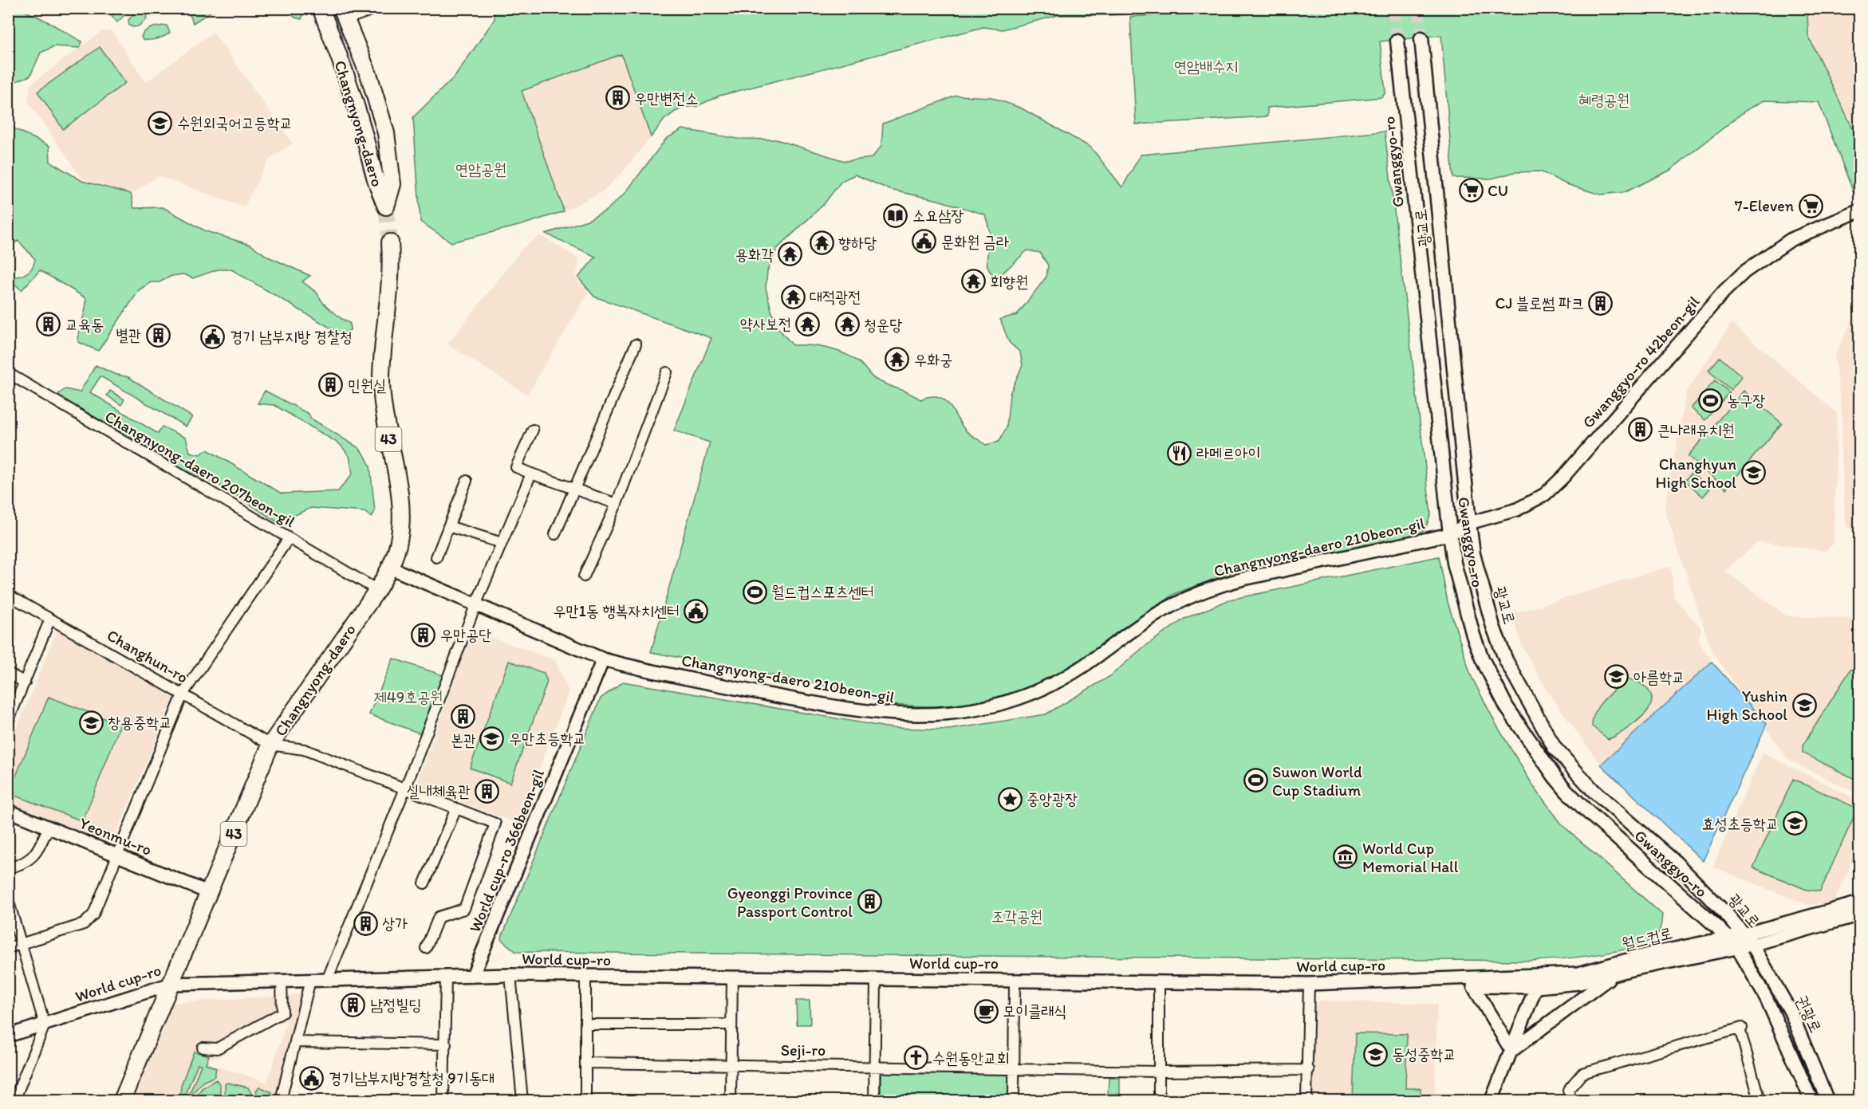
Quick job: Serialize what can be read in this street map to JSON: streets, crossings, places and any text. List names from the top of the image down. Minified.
{"streets":{"main road":["Changnyong-daero","Gwanggyo-ro","광교로","43"],"street":["Gwanggyo-ro 42beon-gil","Changnyong-daero 207beon-gil","Changnyong-daero 210beon-gil","Changhun-ro","Yeonmu-ro","World cup-ro 366beon-gil","월드컵로","World cup-ro","권광로","Seji-ro"]},"crossings":[["Changnyong-daero","Changnyong-daero 207beon-gil"],["Changnyong-daero","Changnyong-daero 210beon-gil"],["Changnyong-daero","Changhun-ro"],["Changnyong-daero","Yeonmu-ro"],["Changnyong-daero","World cup-ro"],["Gwanggyo-ro","Gwanggyo-ro 42beon-gil"],["Gwanggyo-ro","Changnyong-daero 210beon-gil"],["Gwanggyo-ro","월드컵로"],["Gwanggyo-ro","World cup-ro"],["광교로","Gwanggyo-ro 42beon-gil"],["광교로","월드컵로"],["광교로","World cup-ro"],["광교로","권광로"],["Gwanggyo-ro 42beon-gil","Changnyong-daero 210beon-gil"],["Changnyong-daero 210beon-gil","World cup-ro 366beon-gil"],["World cup-ro 366beon-gil","World cup-ro"],["월드컵로","World cup-ro"],["월드컵로","권광로"],["World cup-ro","권광로"]],"parks":["연암배수지","혜령공원","연암공원","제49호공원","조각공원"],"places":{"building":["우만변전소","CJ 블로썸 파크","교육동","별관","민원실","큰나래유치원","우만공단","본관","실내체육관","Gyeonggi Province Passport Control","상가","남정빌딩"],"school or university":["수원외국어고등학교","Changhyun High School","아름학교","Yushin High School","창용중학교","우만초등학교","효성초등학교","동성중학교"],"supermarket":["CU","7-Eleven"],"library":["소요삼장"],"public building":["문화원 금라","경기 남부지방 경찰청","우만1동 행복자치센터","경기남부지방경찰청 9기동대"],"temple":["향하당","용화각","회향원","대적광전","약사보전","청운당","우화궁"],"sports":["농구장","월드컵스포츠센터","Suwon World Cup Stadium"],"restaurant":["라메르아이"],"place":["중앙광장"],"museum":["World Cup Memorial Hall"],"cafe":["모이클래식"],"church":["수원동안교회"]}}
